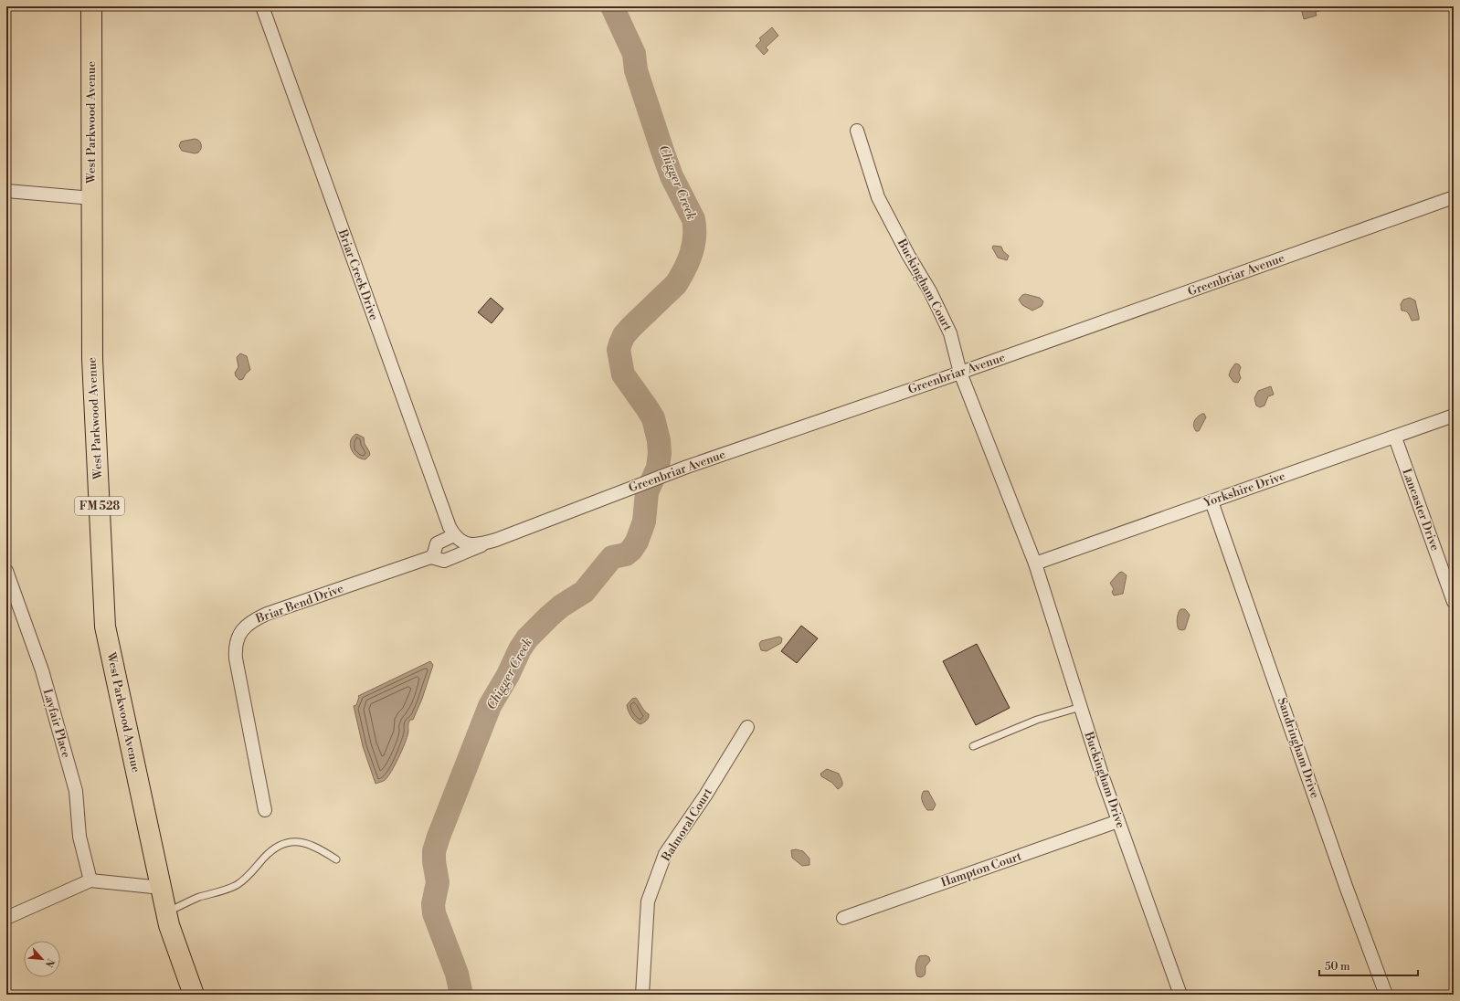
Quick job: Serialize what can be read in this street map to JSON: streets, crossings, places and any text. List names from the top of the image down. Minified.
{"streets":{"main road":["West Parkwood Avenue","FM 528"],"street":["Briar Creek Drive","Greenbriar Avenue","Buckingham Court","Yorkshire Drive","Lancaster Drive","Briar Bend Drive","Layfair Place","Sandringham Drive","Buckingham Drive","Balmoral Court","Hampton Court"]},"crossings":[["Briar Creek Drive","Greenbriar Avenue"],["Greenbriar Avenue","Buckingham Court"],["Greenbriar Avenue","Briar Bend Drive"],["Buckingham Court","Yorkshire Drive"],["Buckingham Court","Buckingham Drive"],["Yorkshire Drive","Lancaster Drive"],["Yorkshire Drive","Sandringham Drive"],["Yorkshire Drive","Buckingham Drive"],["Buckingham Drive","Hampton Court"]],"water":["Chigger Creek"],"scale_bar":"50 m","north":"bottom right"}
